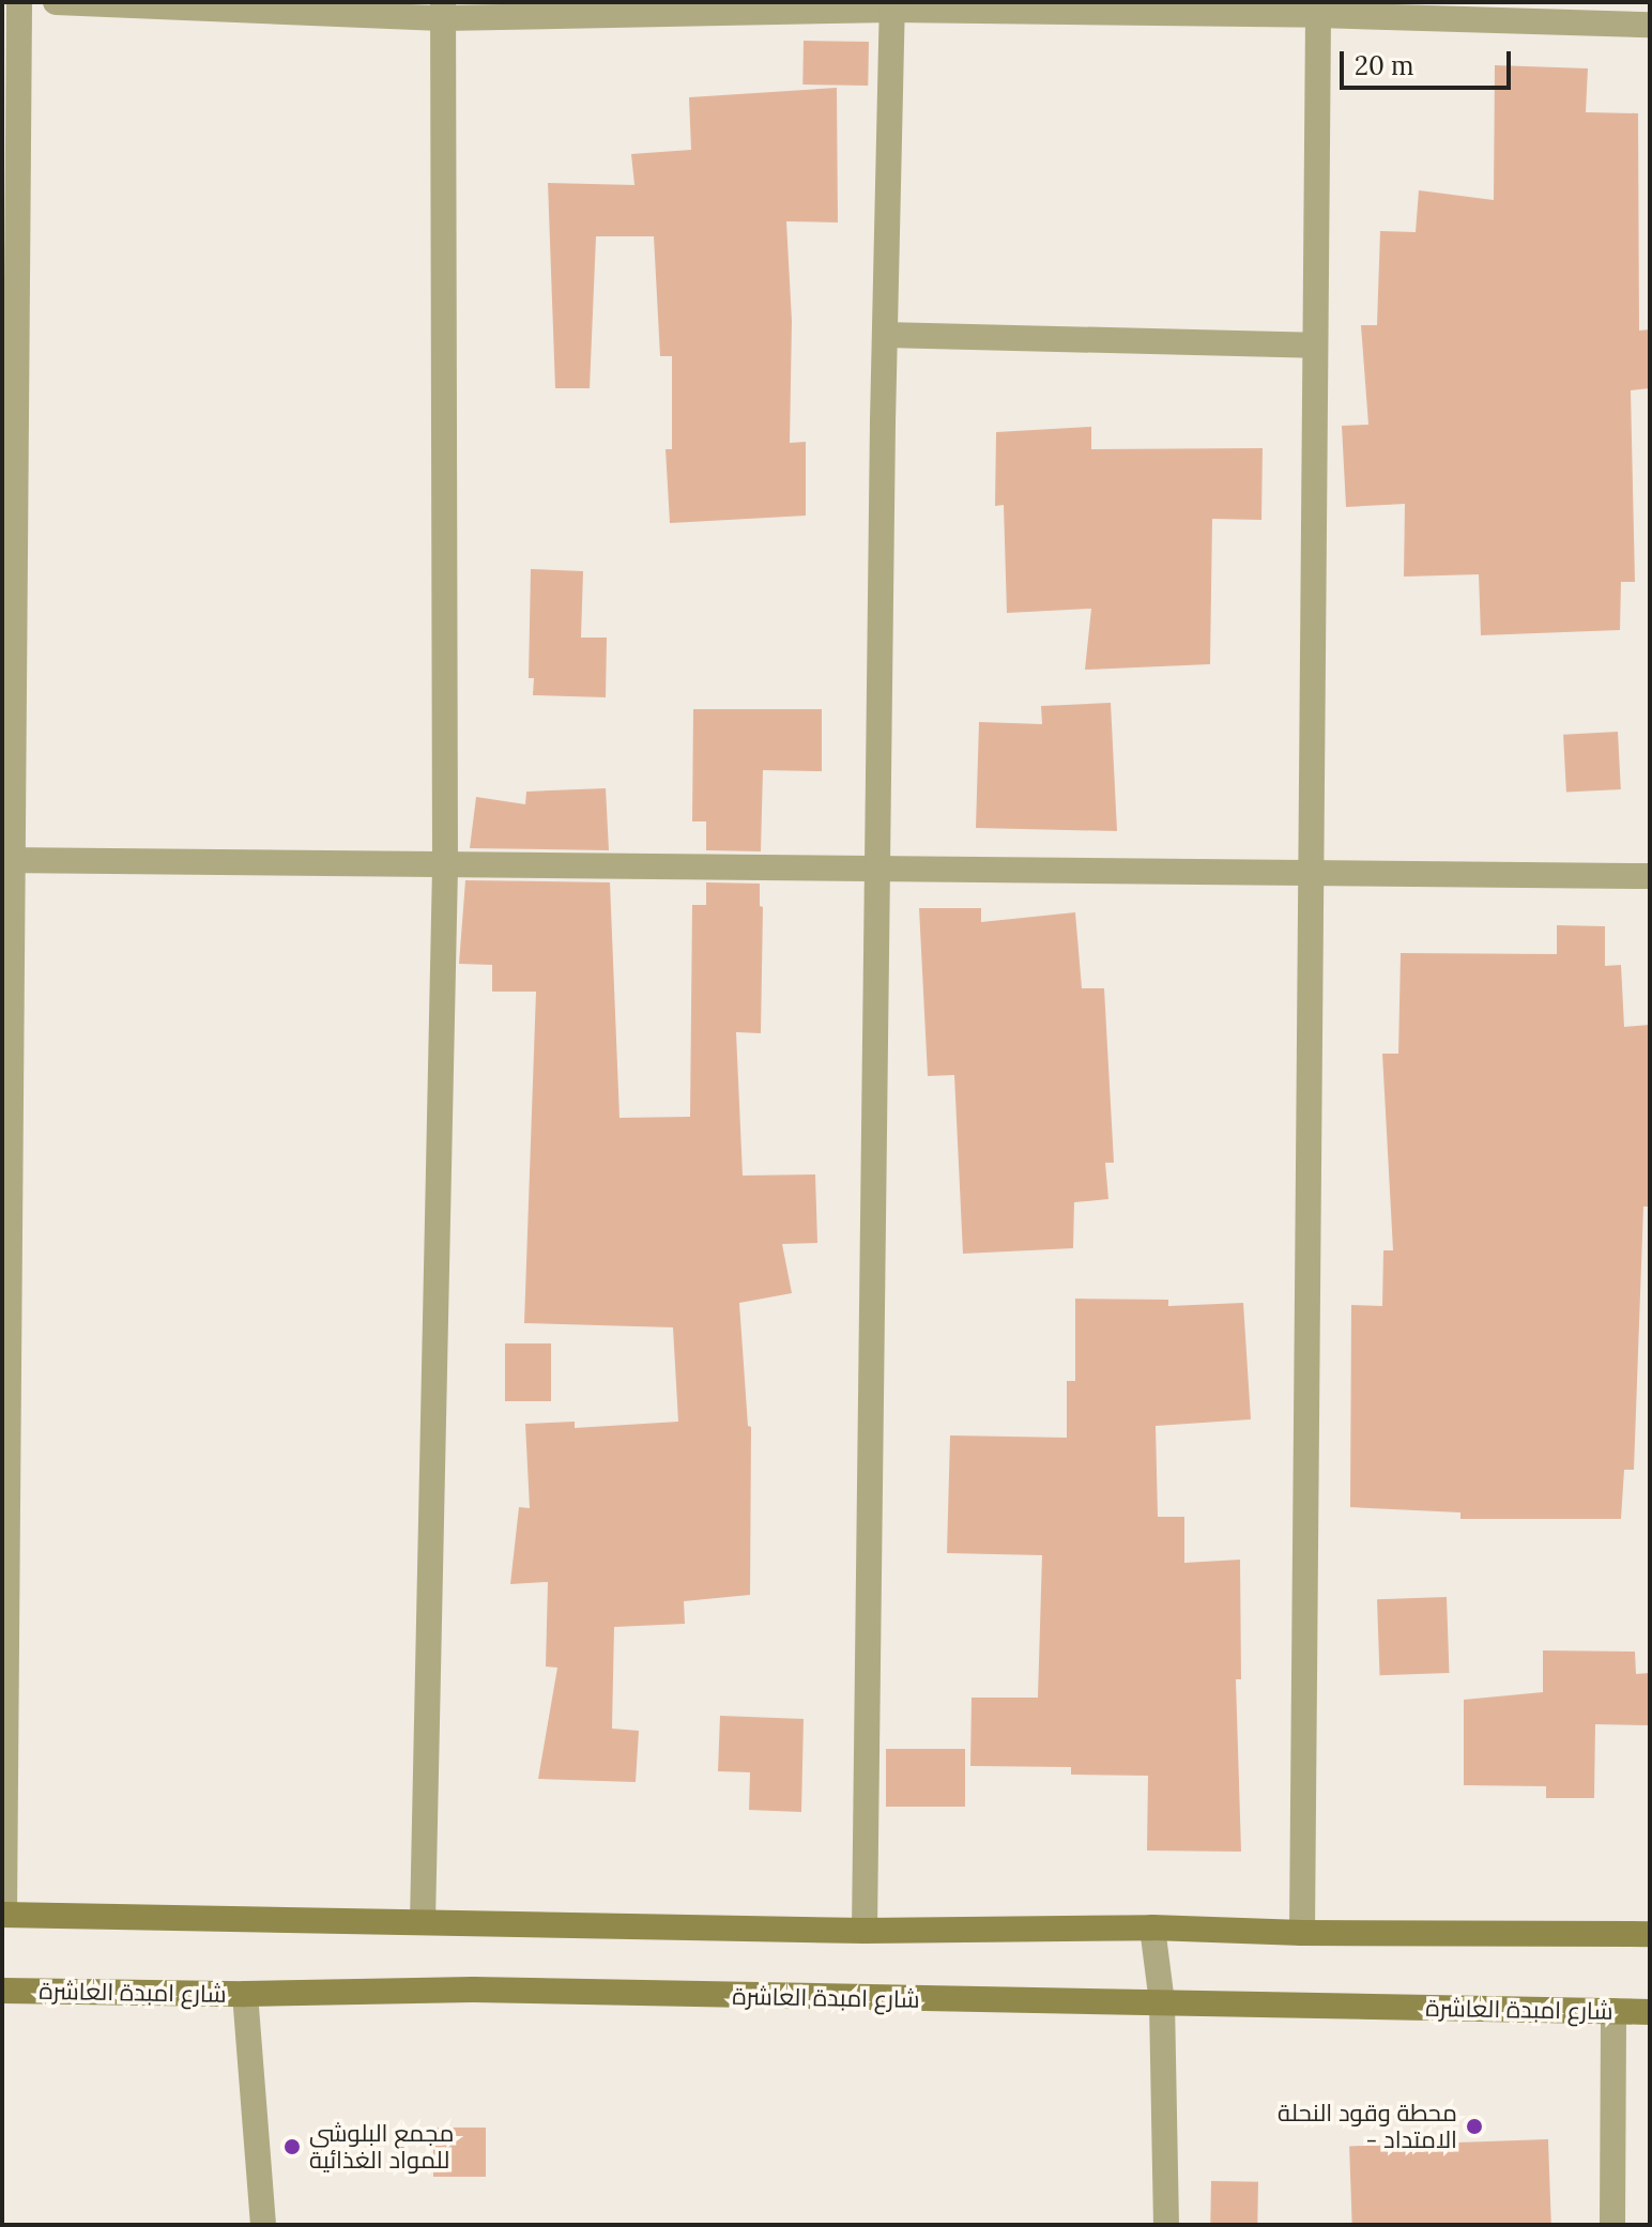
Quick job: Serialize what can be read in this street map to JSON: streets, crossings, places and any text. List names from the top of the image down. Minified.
{"streets":{"main road":["شارع امبدة العاشرة"]},"places":["محطة وقود النحلة - الامتداد","مجمع البلوشي للمواد الغذائية"],"scale_bar":"20 m"}
